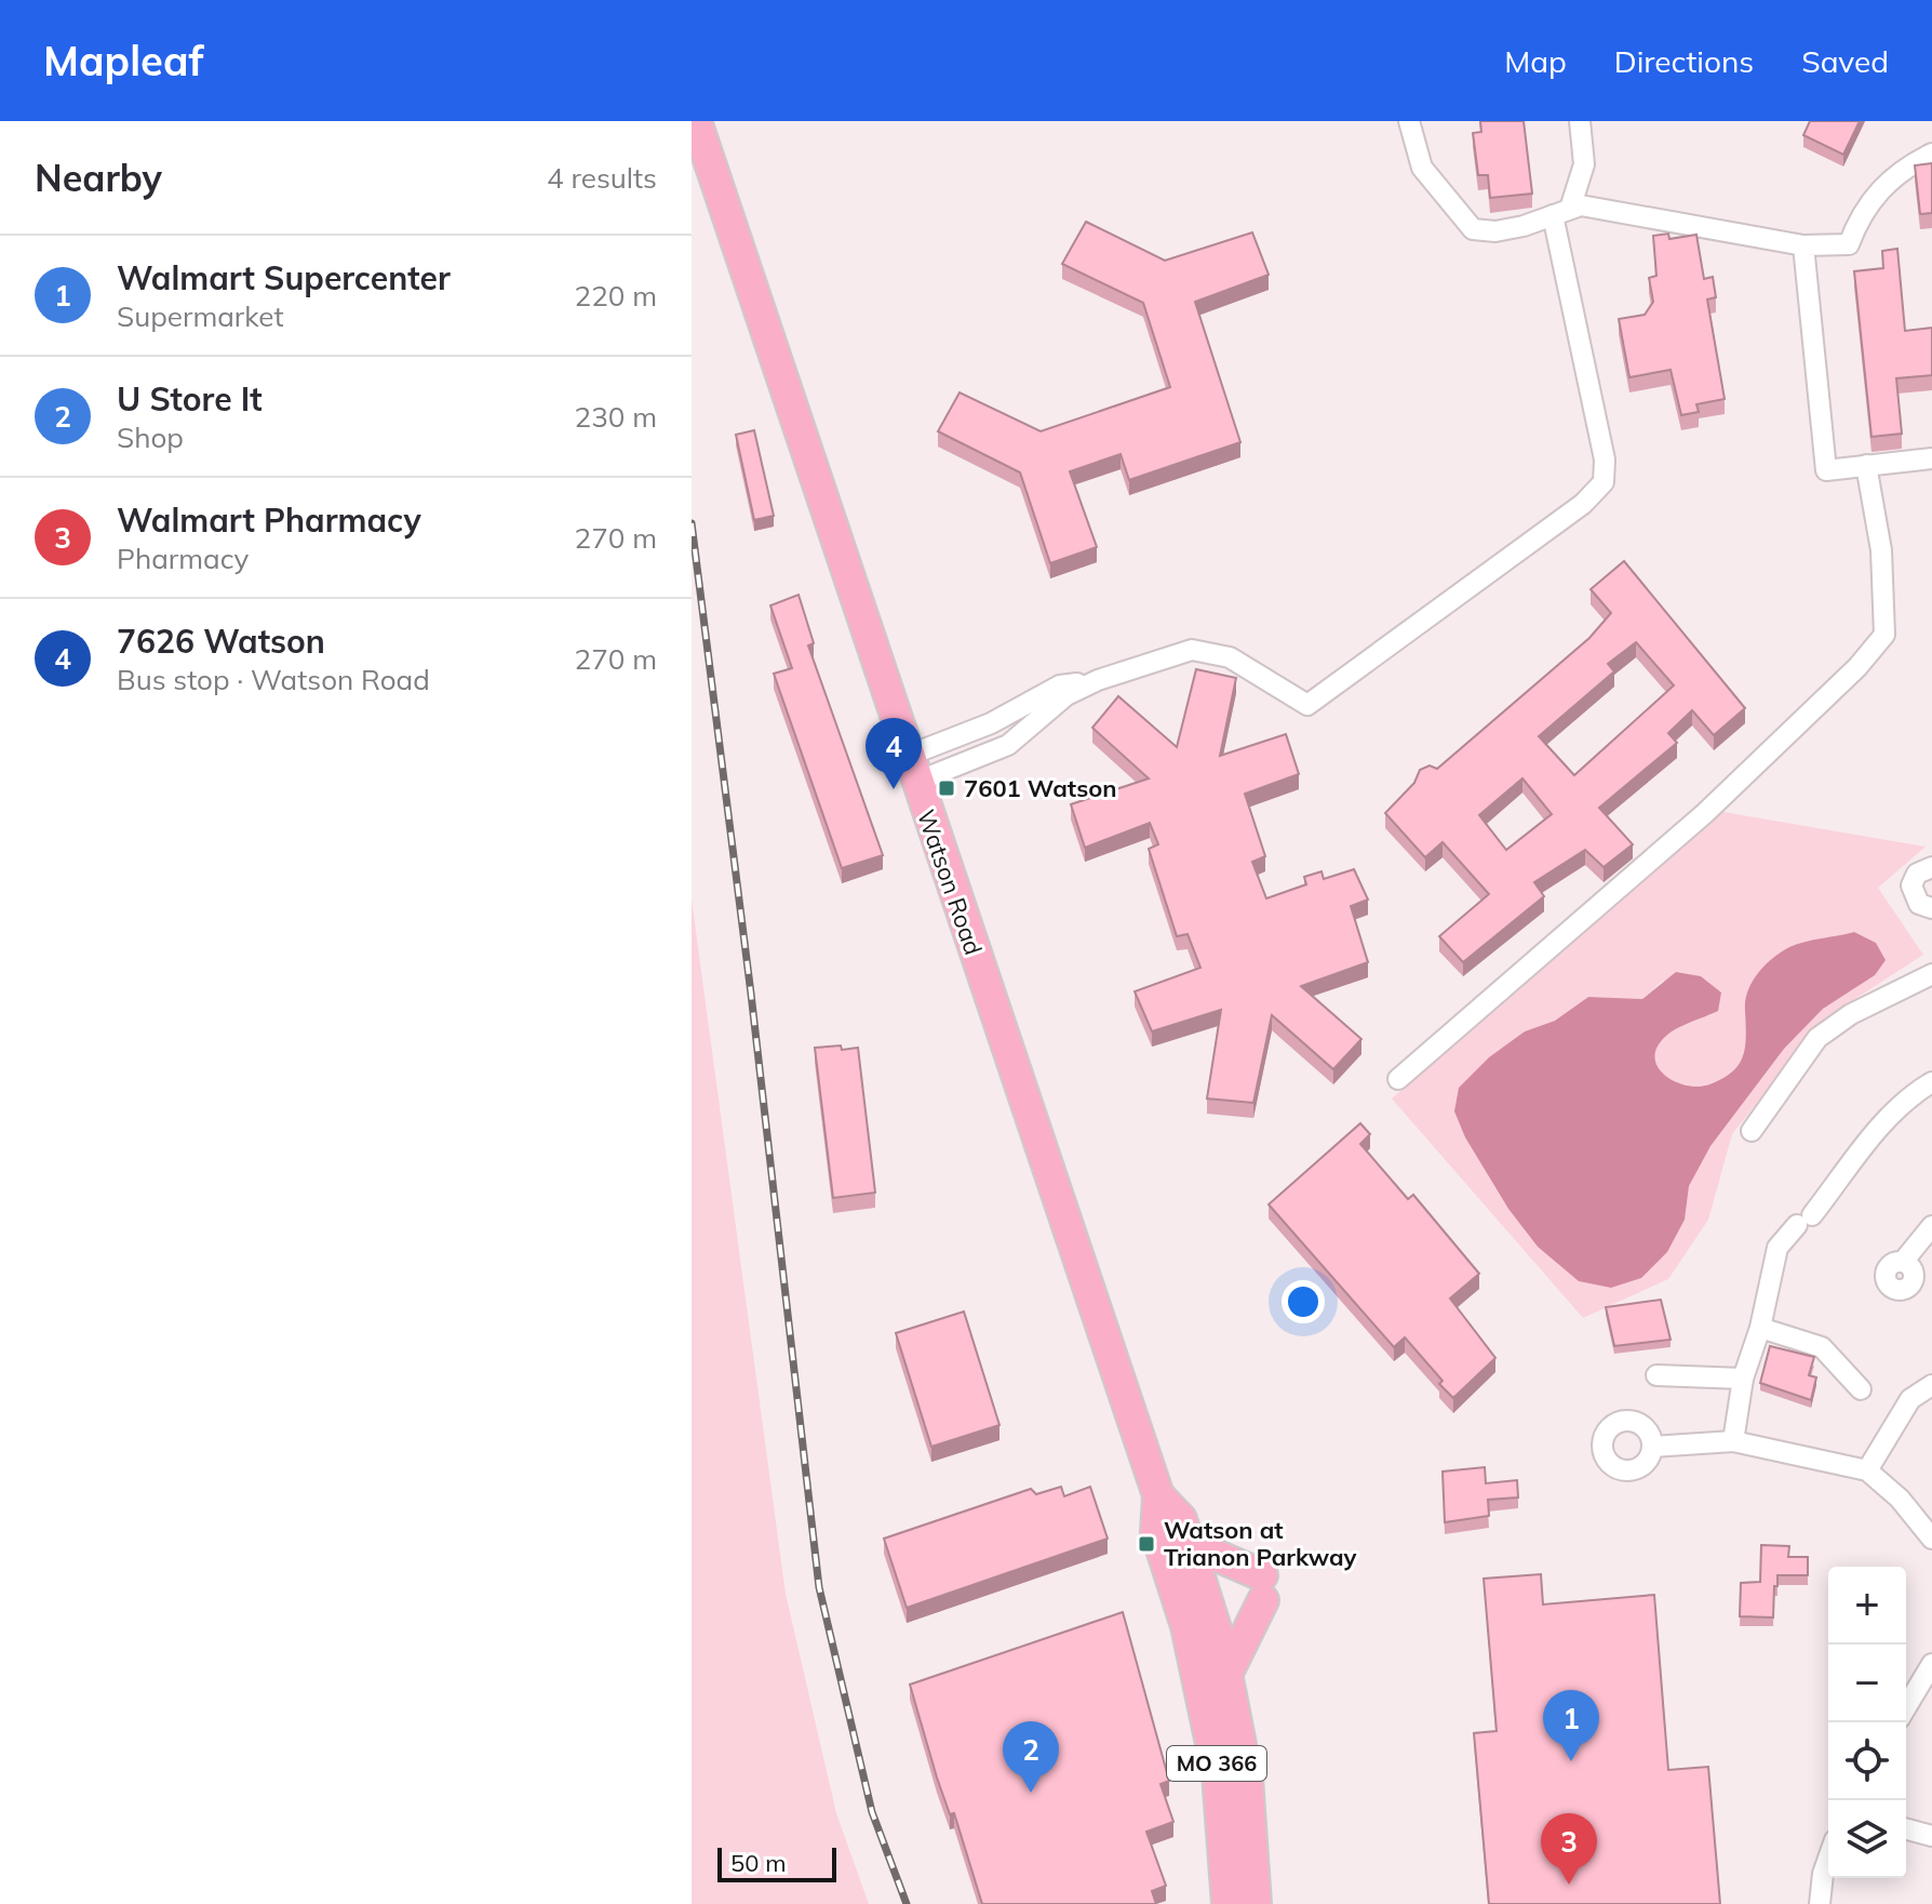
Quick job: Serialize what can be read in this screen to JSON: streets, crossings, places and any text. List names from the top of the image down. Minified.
{"streets":{"main road":["Watson Road","MO 366"]},"places":{"transit":["7601 Watson","Watson at Trianon Parkway"]},"scale_bar":"50 m","page":{"header":"Mapleaf","nav":["Map","Directions","Saved"],"heading":["Nearby","4 results"],"list":[{"mark":"1","name":"Walmart Supercenter","note":"Supermarket","value":"220 m"},{"mark":"2","name":"U Store It","note":"Shop","value":"230 m"},{"mark":"3","name":"Walmart Pharmacy","note":"Pharmacy","value":"270 m"},{"mark":"4","name":"7626 Watson","note":"Bus stop · Watson Road","value":"270 m"}],"pins":["4","1","2","3"],"map_buttons":["+","−"],"scale":"50 m"}}
